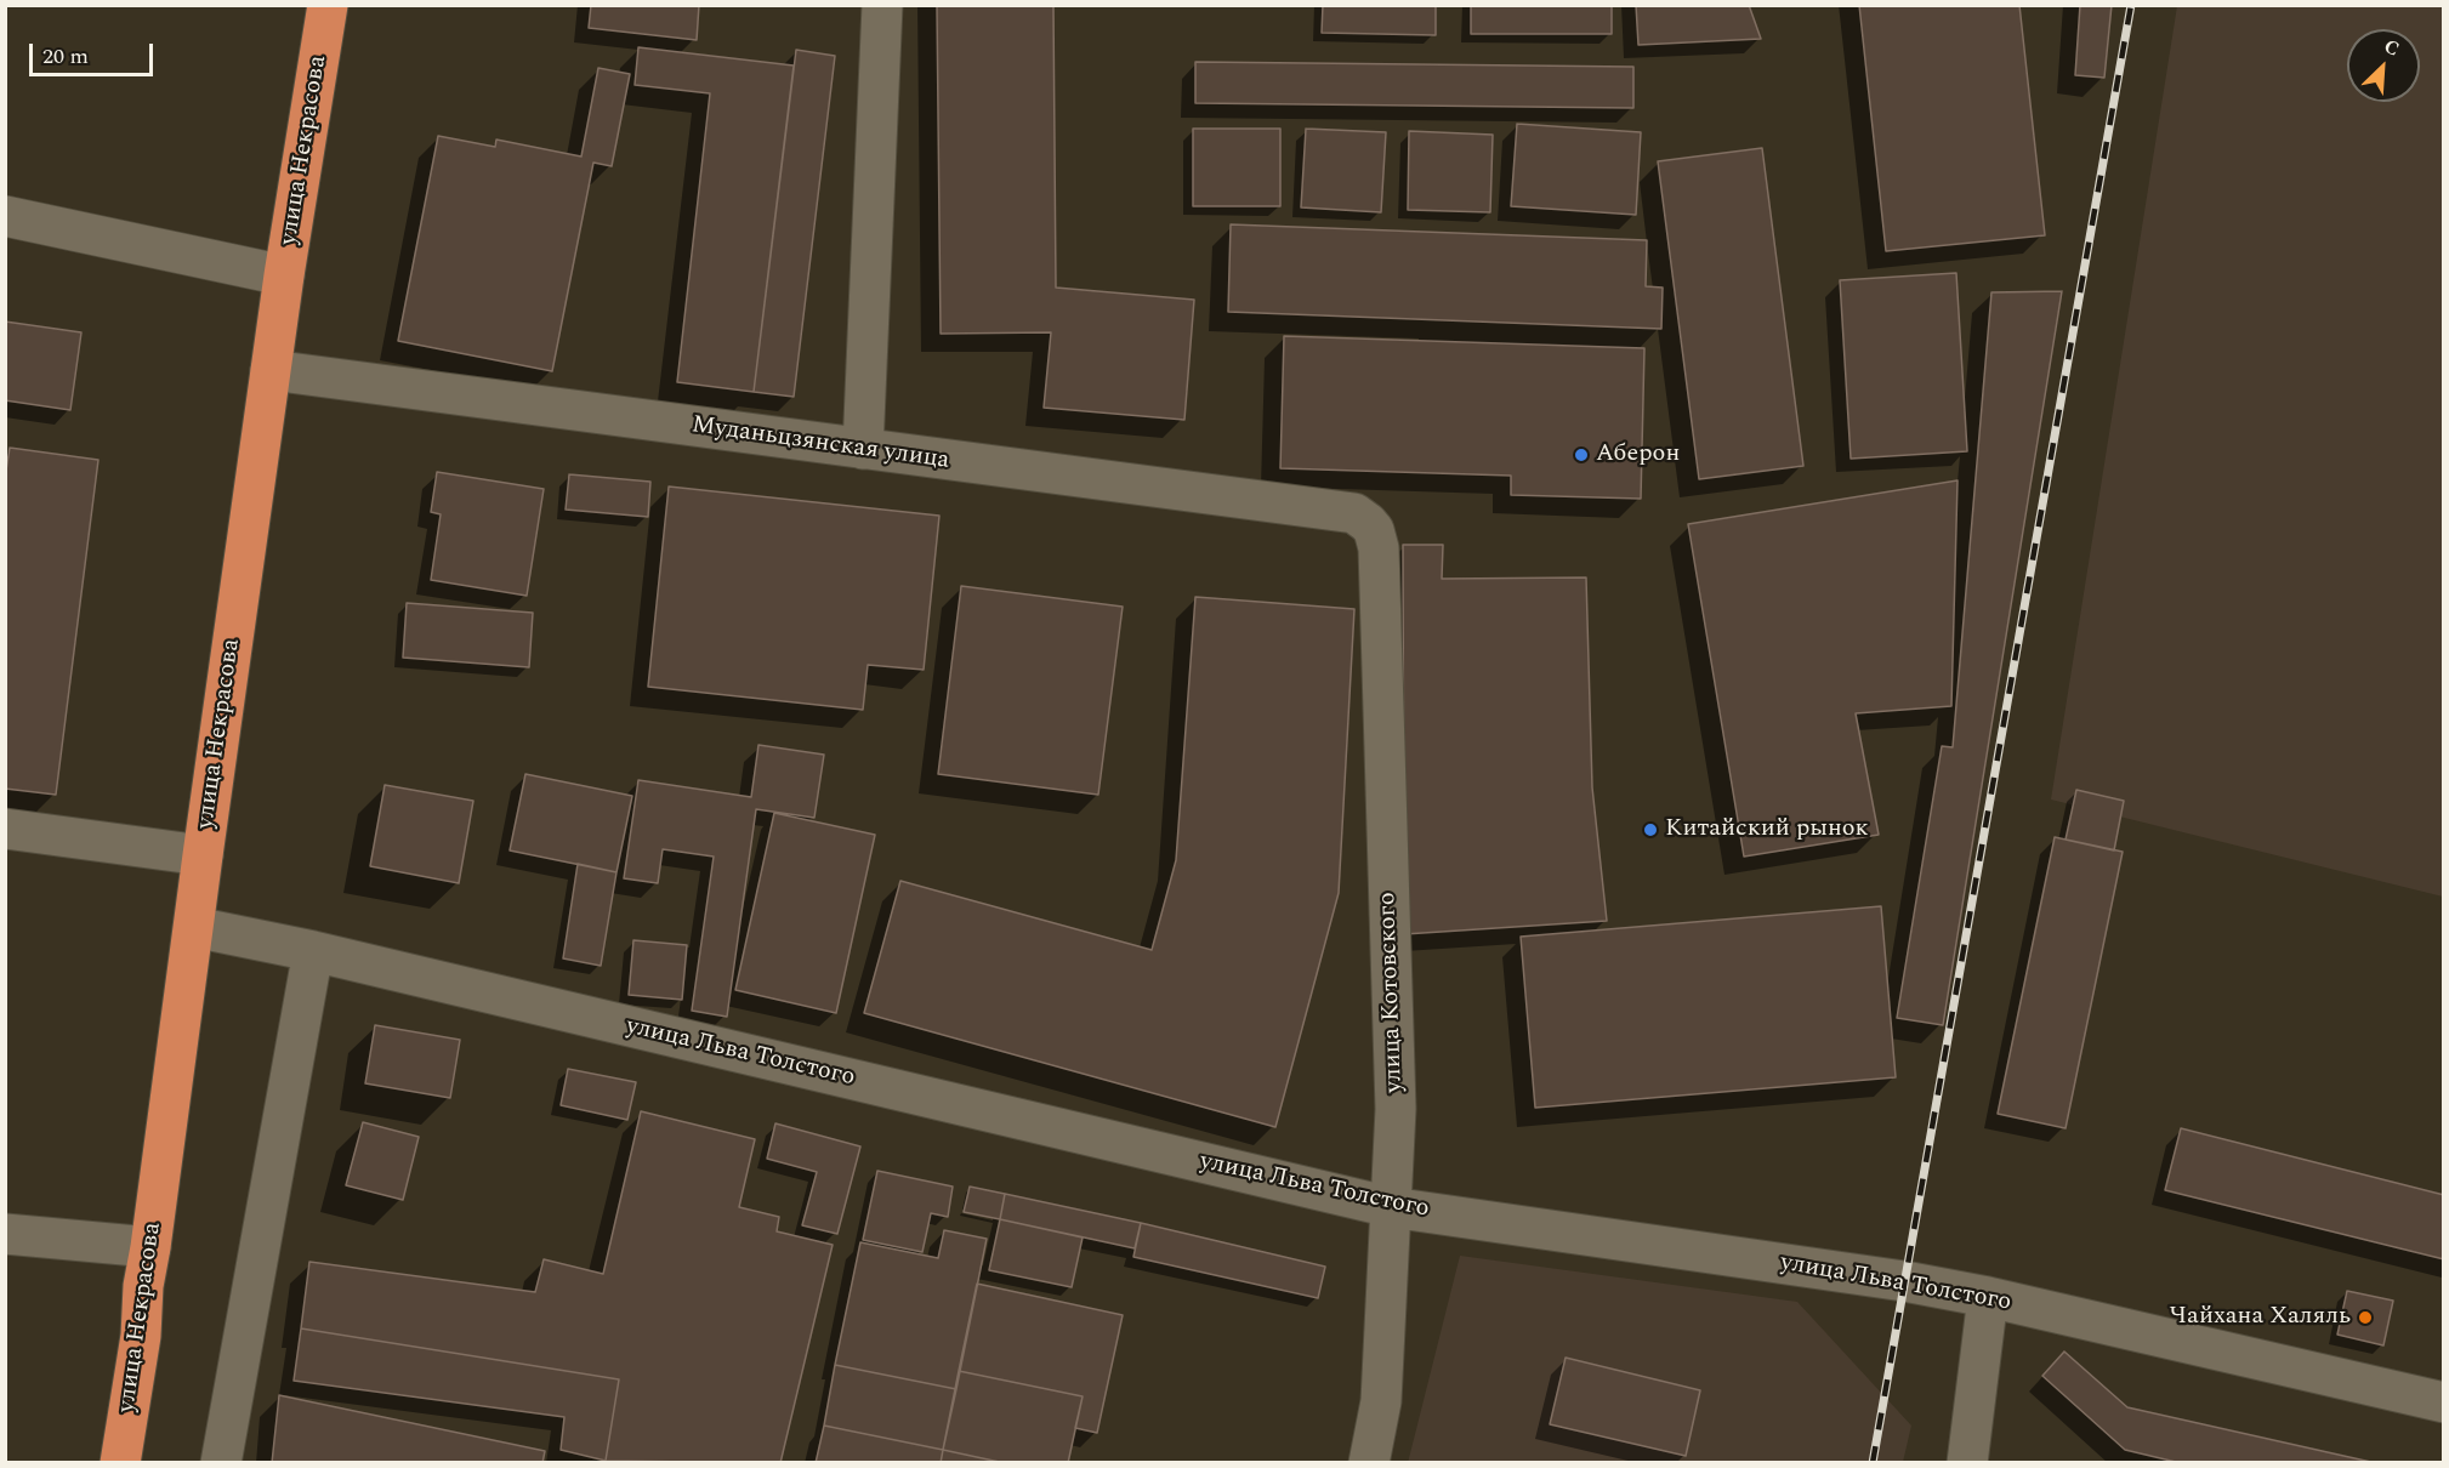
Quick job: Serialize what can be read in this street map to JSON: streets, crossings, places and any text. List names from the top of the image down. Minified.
{"streets":{"highway":["улица Некрасова"],"street":["Муданьцзянская улица","улица Котовского","улица Льва Толстого"]},"crossings":[["улица Некрасова","Муданьцзянская улица"],["улица Некрасова","улица Льва Толстого"],["Муданьцзянская улица","улица Котовского"],["улица Котовского","улица Льва Толстого"]],"places":["Аберон","Китайский рынок","Чайхана Халяль"],"scale_bar":"20 m","north":"top right"}
